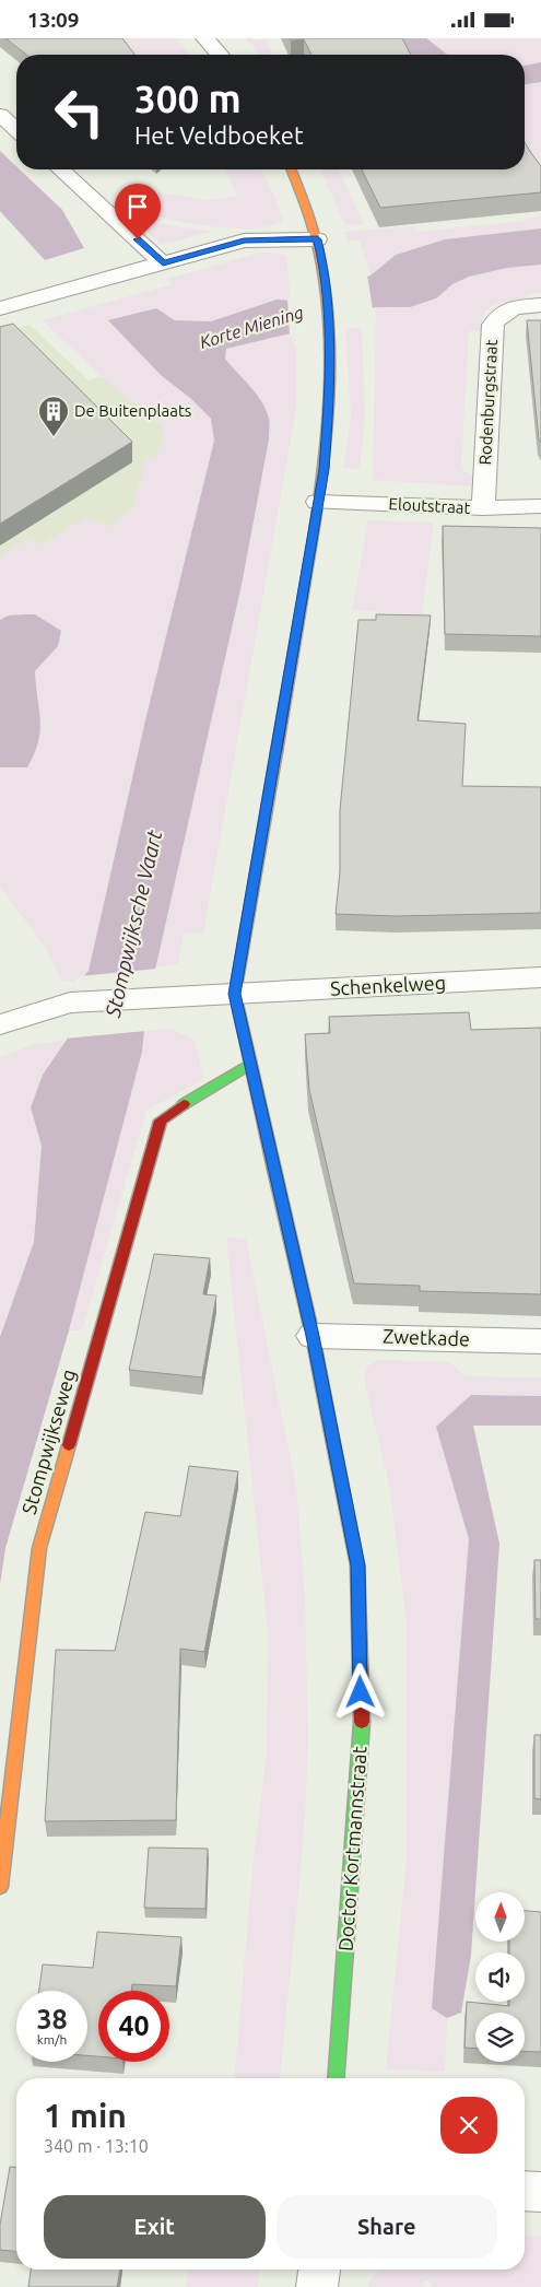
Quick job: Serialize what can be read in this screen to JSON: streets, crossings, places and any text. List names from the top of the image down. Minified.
{"streets":{"street":["Rodenburgstraat","Eloutstraat","Schenkelweg","Zwetkade","Stompwijkseweg","Doctor Kortmannstraat"]},"crossings":[["Rodenburgstraat","Eloutstraat"],["Eloutstraat","Doctor Kortmannstraat"],["Schenkelweg","Doctor Kortmannstraat"],["Zwetkade","Doctor Kortmannstraat"],["Stompwijkseweg","Doctor Kortmannstraat"]],"water":["Korte Miening","Stompwijksche Vaart"],"places":{"building":["De Buitenplaats"]},"north":"top","page":{"status":"13:09","turn":["300 m","Het Veldboeket"],"speed":"38 km/h","limit":"40","heading":["1 min","340 m · 13:10"],"buttons":["Exit","Share"]}}
